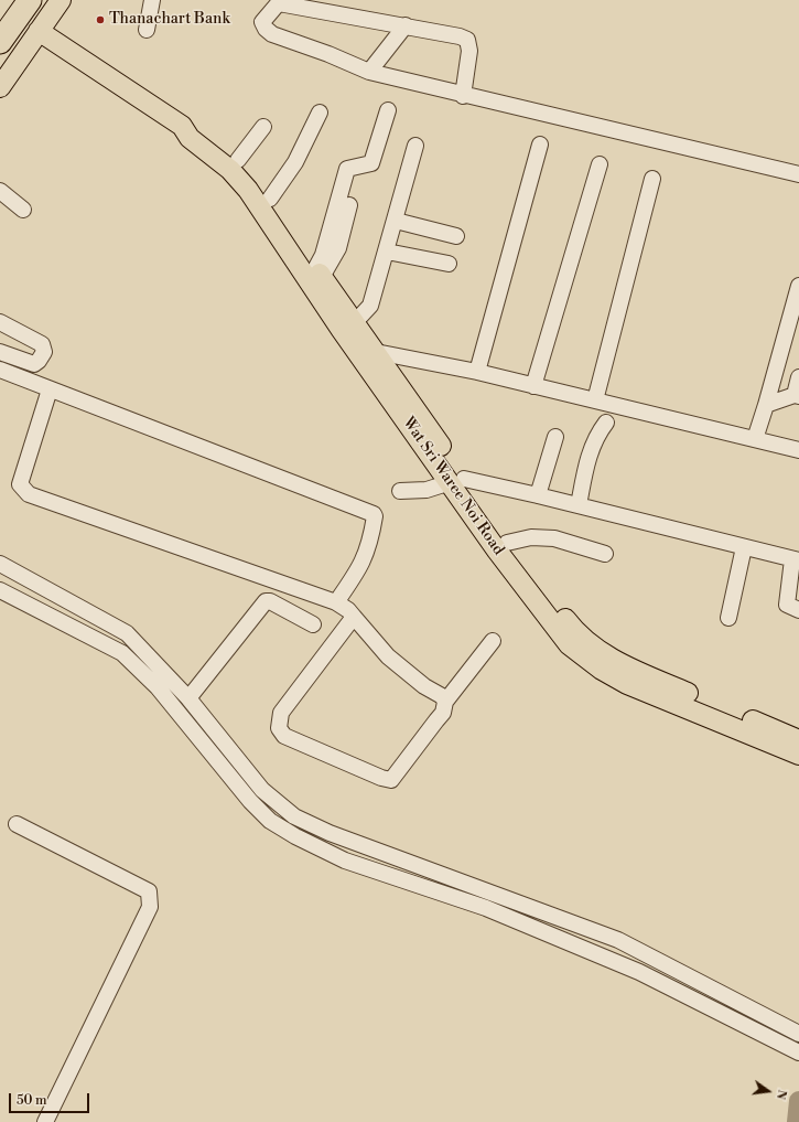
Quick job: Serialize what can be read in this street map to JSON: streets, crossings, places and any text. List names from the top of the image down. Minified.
{"streets":{"main road":["Wat Sri Waree Noi Road"]},"places":["Thanachart Bank"],"scale_bar":"50 m","north":"right"}
